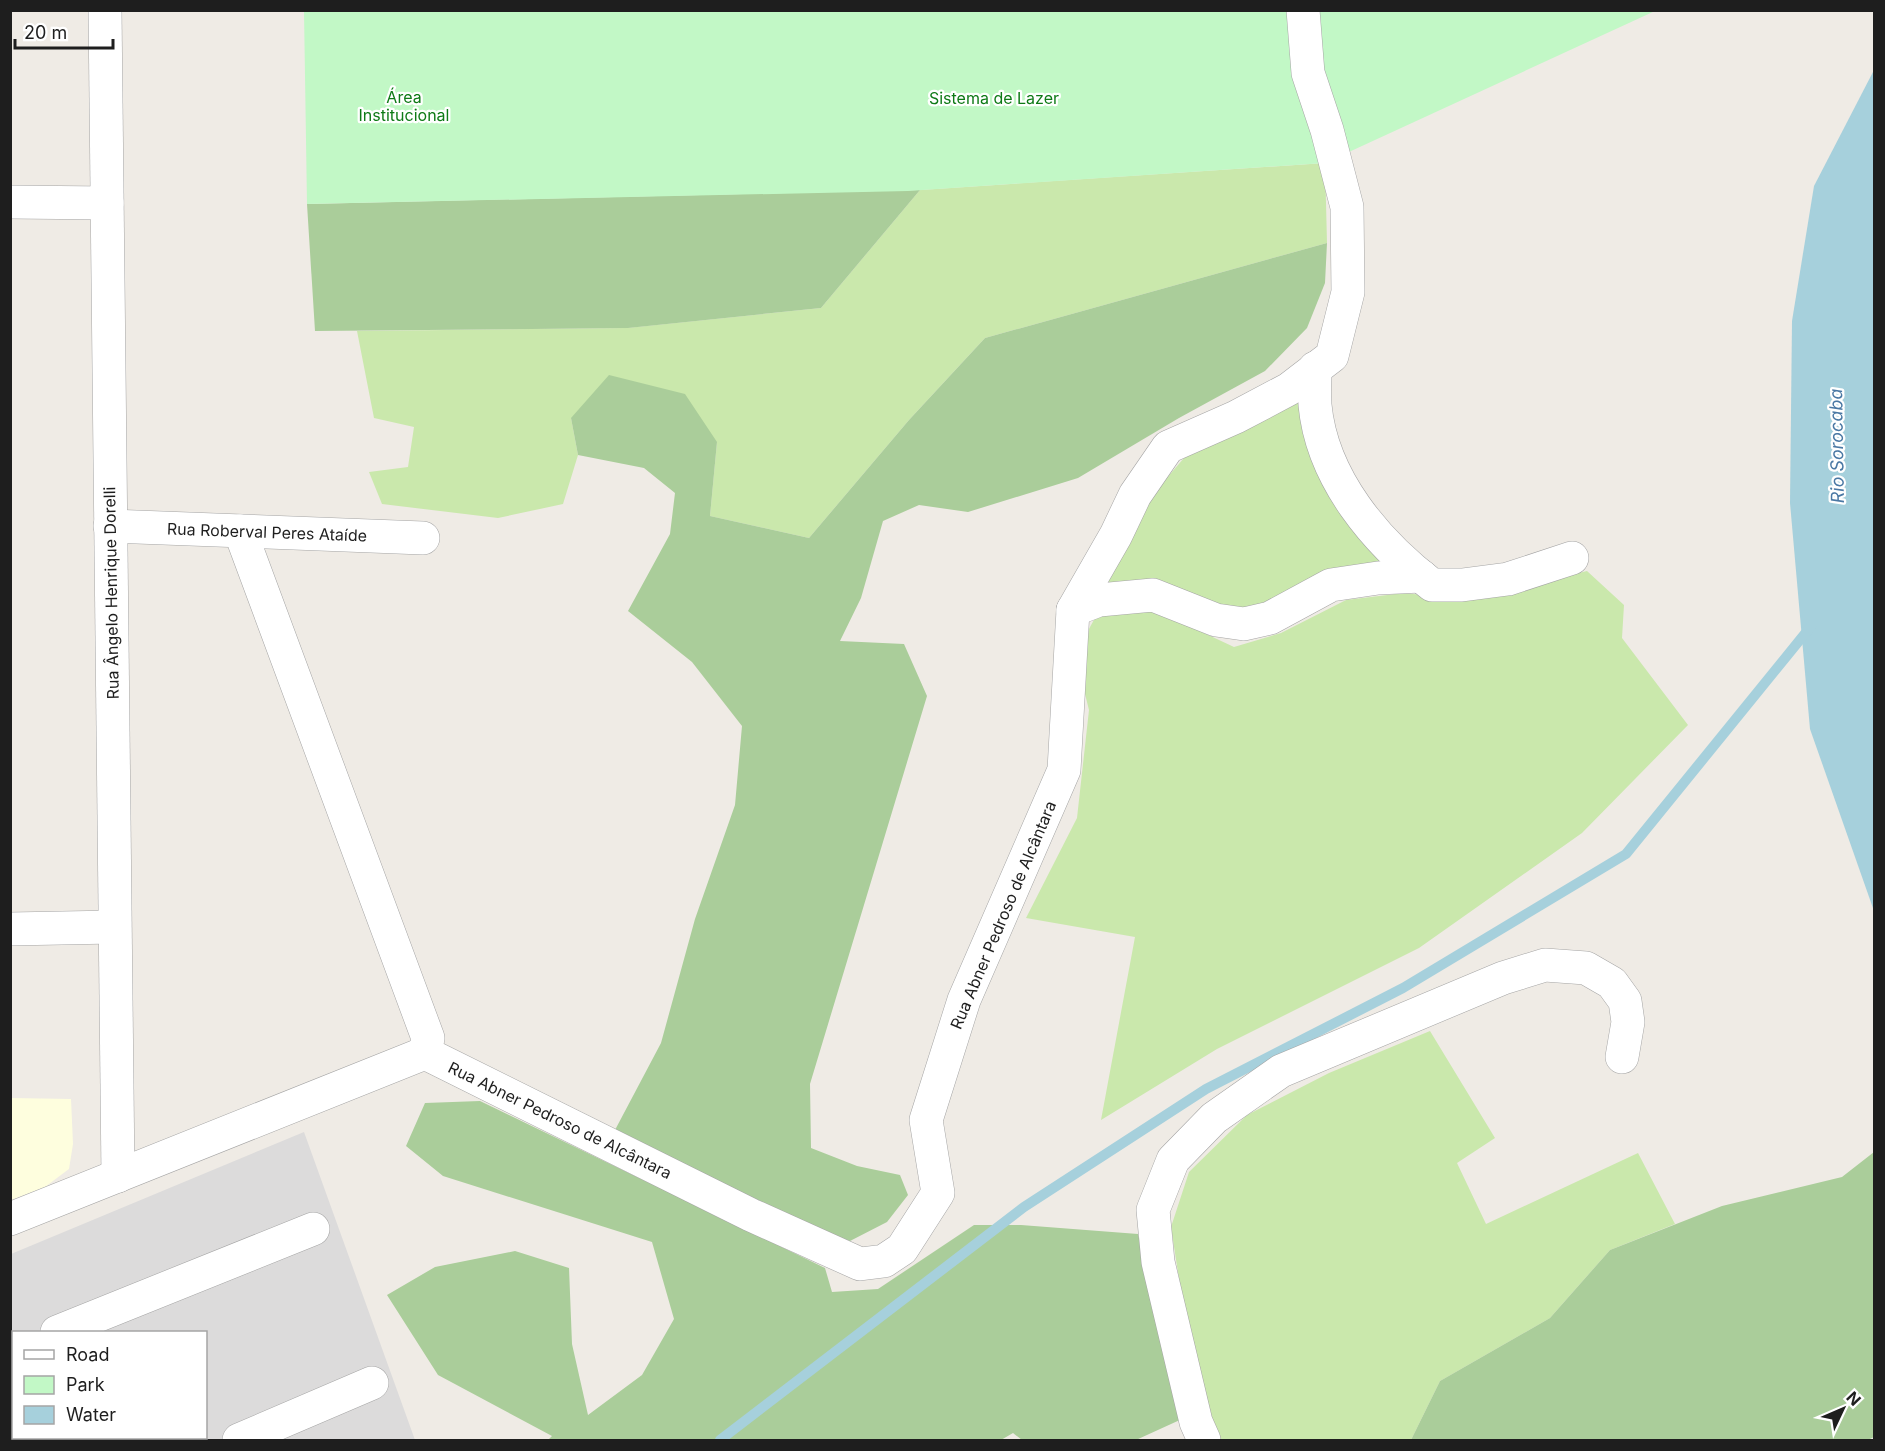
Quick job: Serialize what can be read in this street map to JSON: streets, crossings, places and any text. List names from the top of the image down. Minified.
{"streets":{"street":["Rua Roberval Peres Ataíde","Rua Ângelo Henrique Dorelli","Rua Abner Pedroso de Alcântara"]},"crossings":[["Rua Roberval Peres Ataíde","Rua Ângelo Henrique Dorelli"]],"water":["Rio Sorocaba"],"parks":["Área Institucional","Sistema de Lazer"],"legend":["Road","Park","Water"],"scale_bar":"20 m","north":"top right"}
